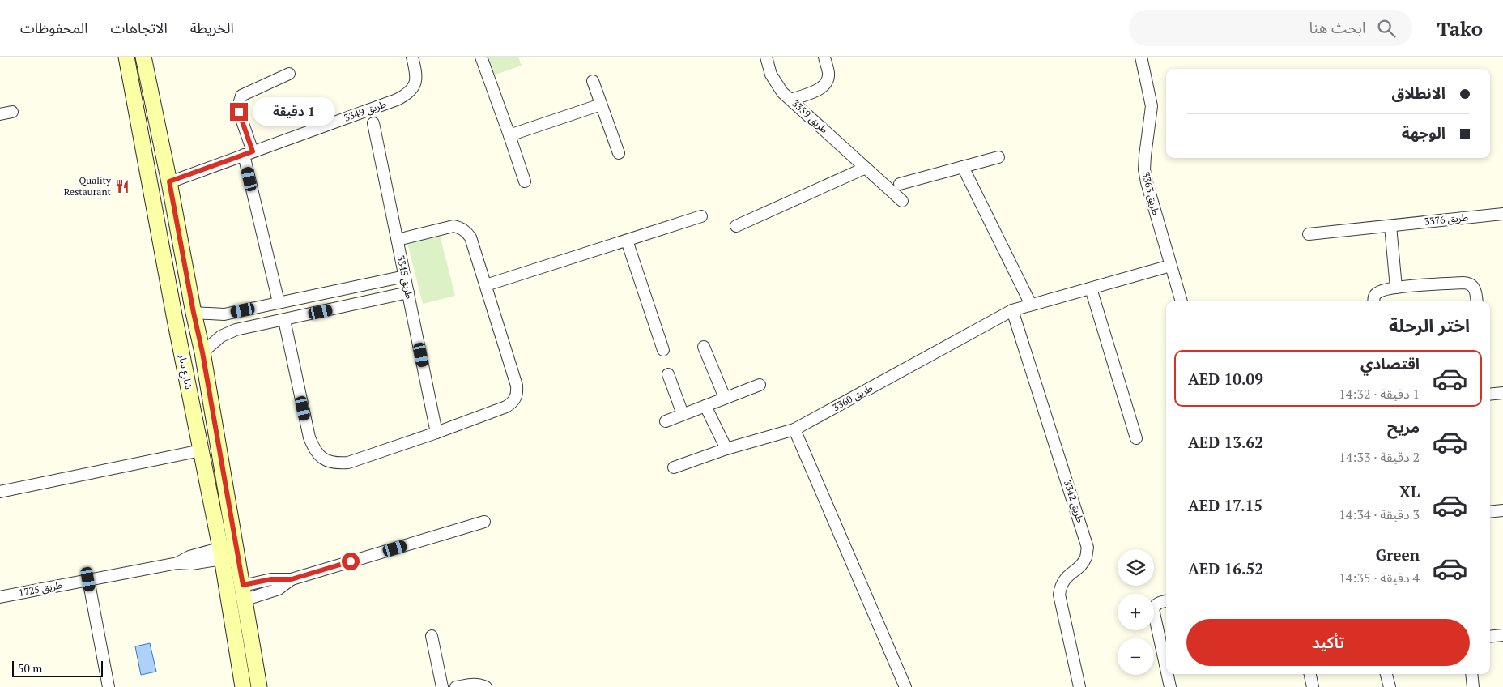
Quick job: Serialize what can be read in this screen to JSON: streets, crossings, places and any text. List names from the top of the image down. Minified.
{"streets":{"street":["طريق 3349","طريق 3359","طريق 3363","طريق 3376","طريق 3345","شارع سار","طريق 3360","طريق 3342","طريق 1725"]},"crossings":[["طريق 3349","شارع سار"],["طريق 3363","طريق 3360"],["شارع سار","طريق 1725"],["طريق 3360","طريق 3342"]],"places":{"restaurant":["Quality Restaurant"]},"scale_bar":"50 m","page":{"header":"Tako","search":"ابحث هنا","nav":["الخريطة","الاتجاهات","المحفوظات"],"banner":["الانطلاق","الوجهة"],"bubble":"1 دقيقة","heading":"اختر الرحلة","list":[{"name":"اقتصادي","note":"1 دقيقة · 14:32","value":"AED 10.09"},{"name":"مريح","note":"2 دقيقة · 14:33","value":"AED 13.62"},{"name":"XL","note":"3 دقيقة · 14:34","value":"AED 17.15"},{"name":"Green","note":"4 دقيقة · 14:35","value":"AED 16.52"}],"map_buttons":["+","−"],"buttons":"تأكيد","scale":"50 m"}}
